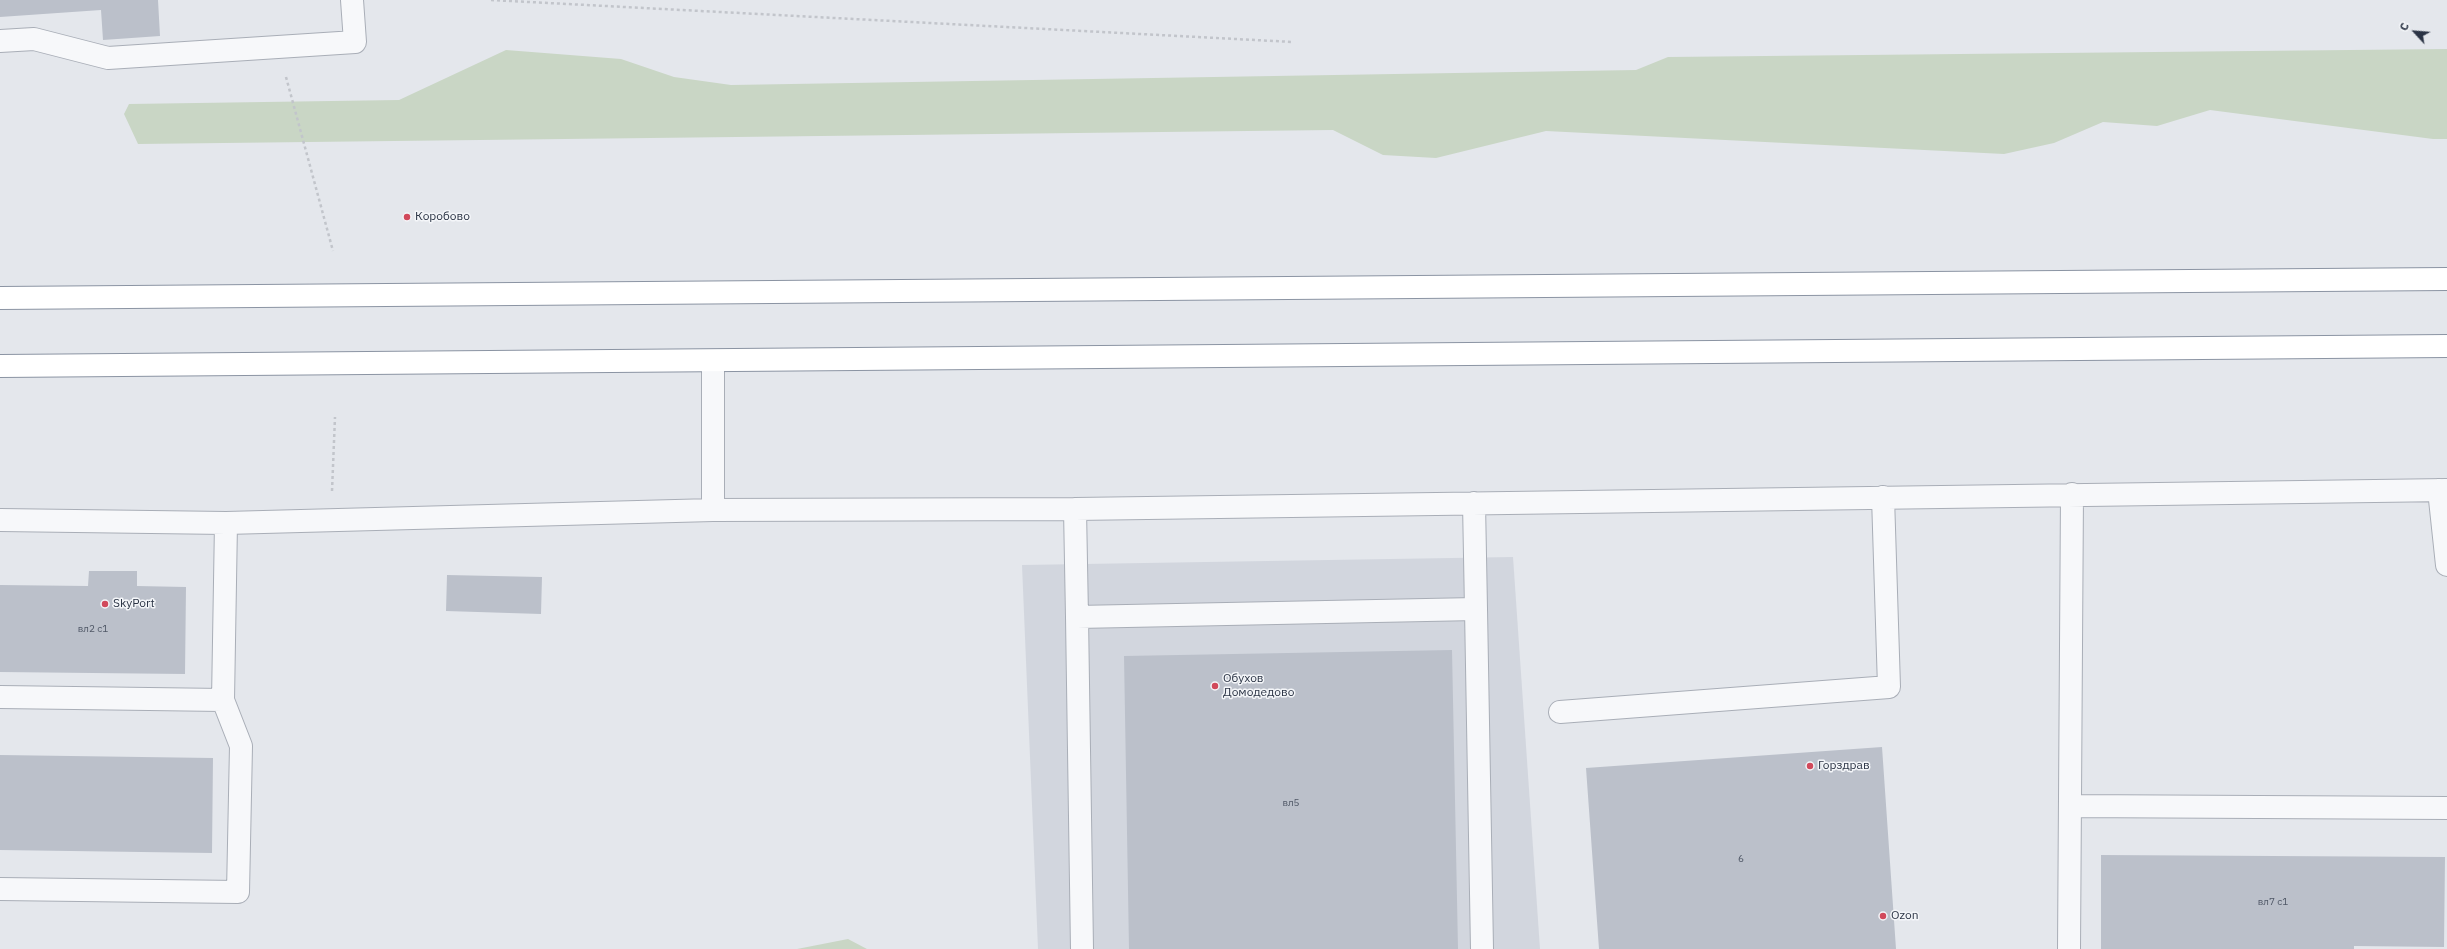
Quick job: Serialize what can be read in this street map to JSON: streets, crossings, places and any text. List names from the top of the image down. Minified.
{"places":["Коробово","SkyPort","Обухов Домодедово","Горздрав","Ozon"],"house_numbers":["вл2 с1","вл5","6","вл7 с1"],"north":"top left"}
